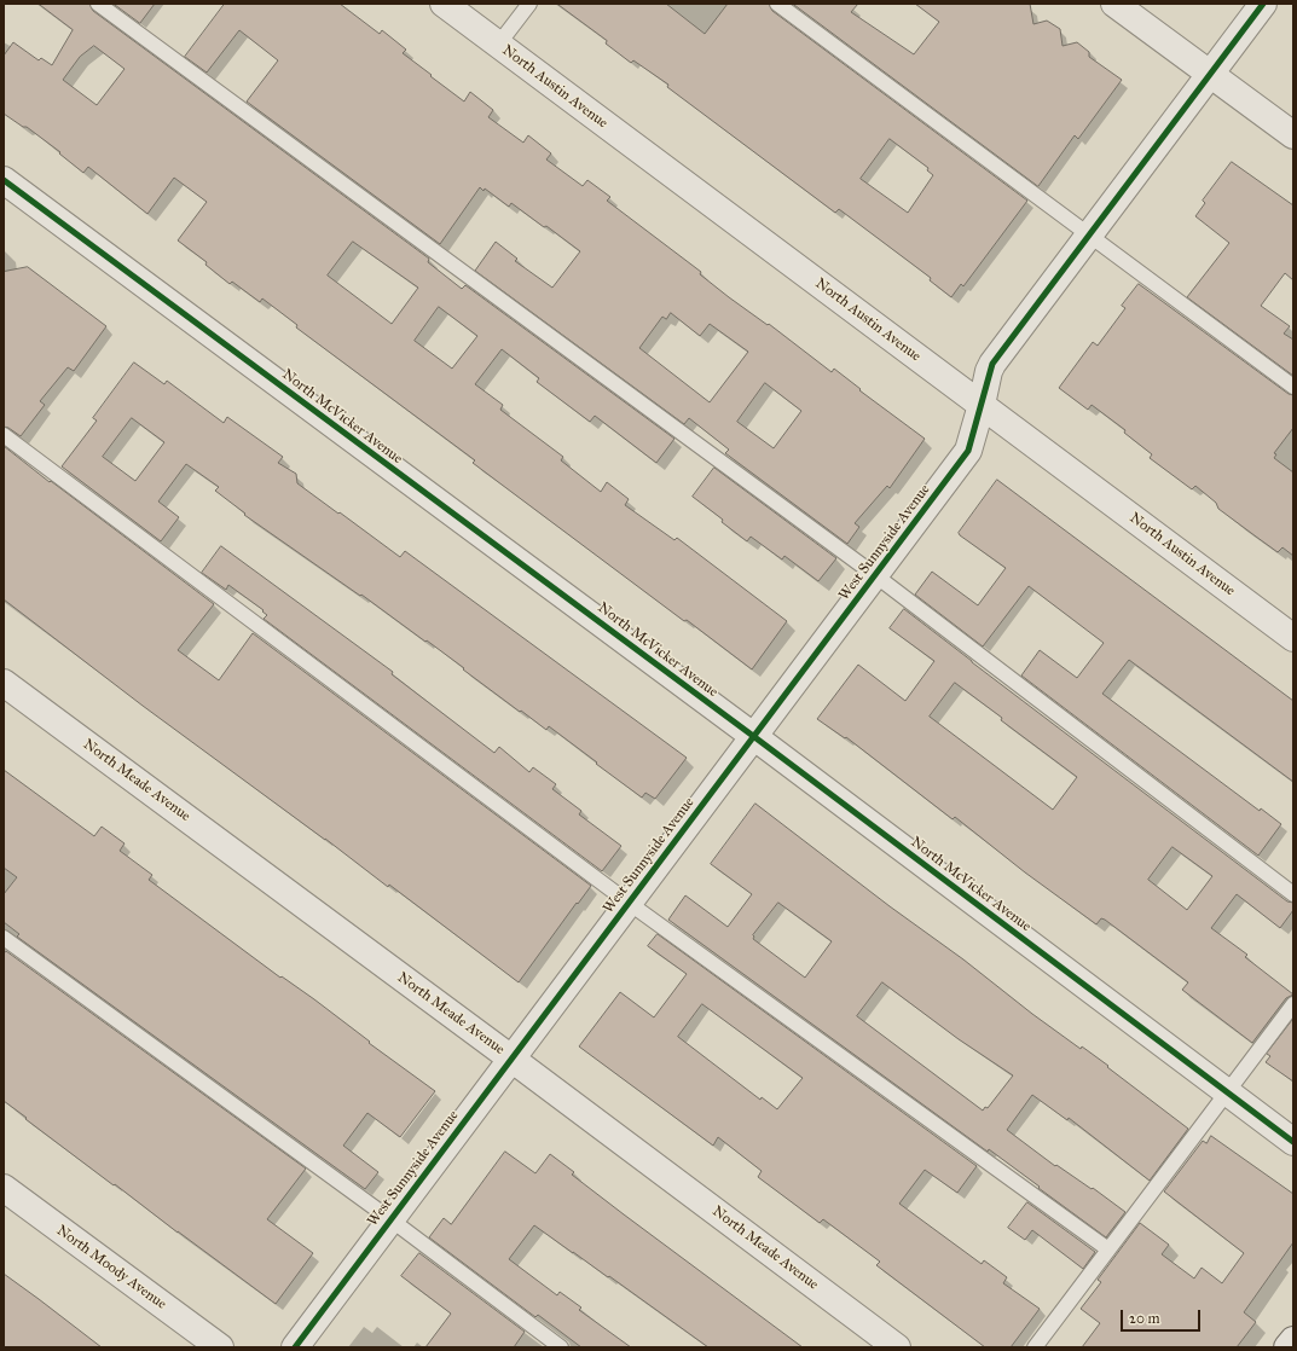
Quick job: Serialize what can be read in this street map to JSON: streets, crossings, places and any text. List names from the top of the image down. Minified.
{"streets":{"street":["North Austin Avenue","North McVicker Avenue","West Sunnyside Avenue","North Meade Avenue","North Moody Avenue"]},"crossings":[["North Austin Avenue","West Sunnyside Avenue"],["North McVicker Avenue","West Sunnyside Avenue"],["West Sunnyside Avenue","North Meade Avenue"]],"scale_bar":"20 m"}
